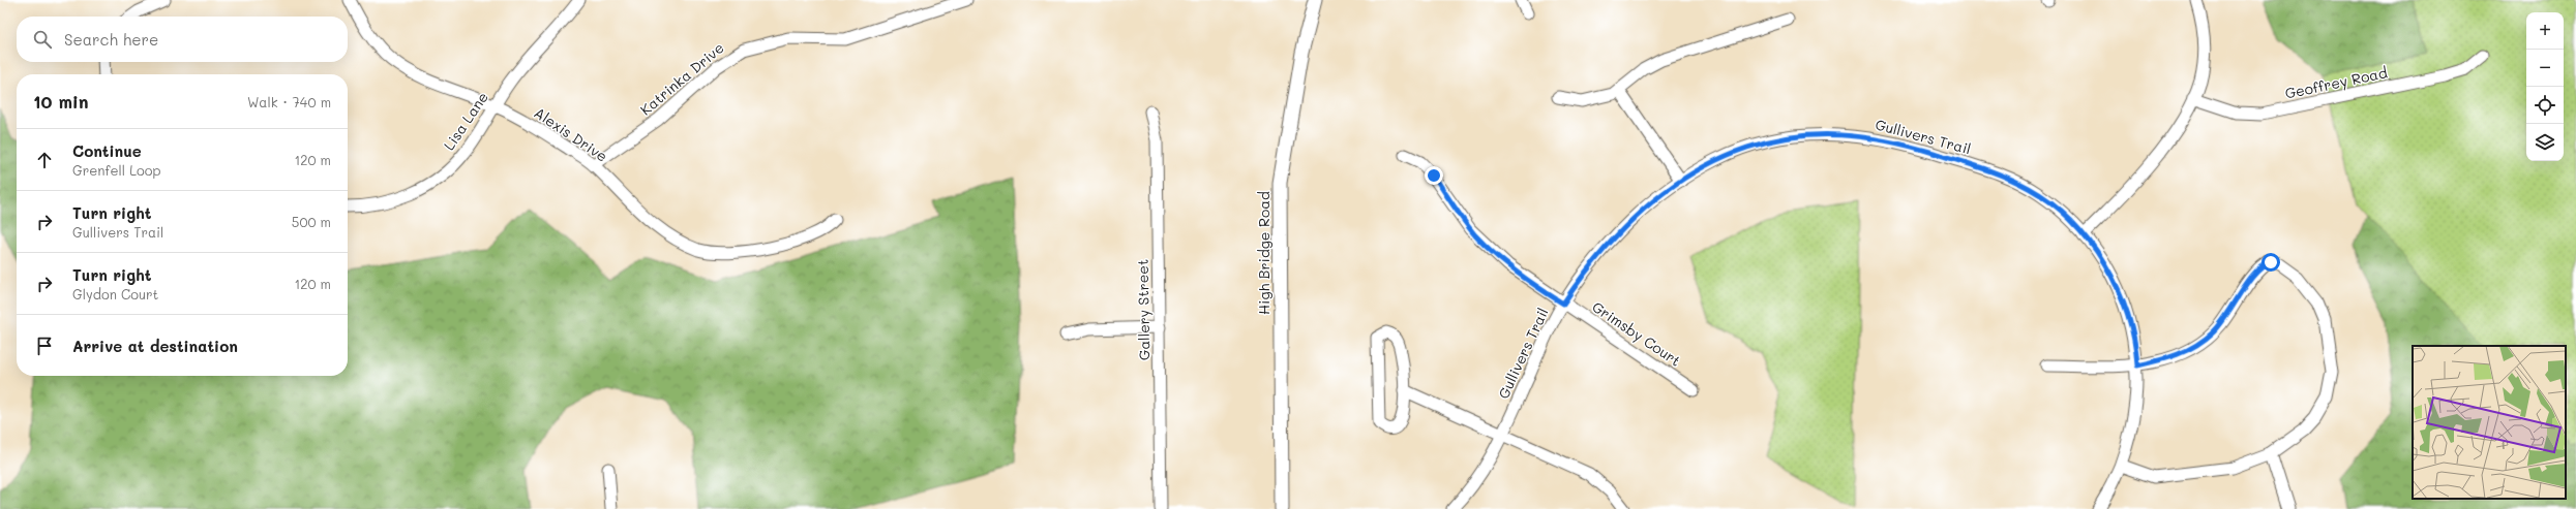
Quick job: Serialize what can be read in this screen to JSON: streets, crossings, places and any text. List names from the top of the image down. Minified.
{"streets":{"street":["Katrinka Drive","Geoffrey Road","Lisa Lane","Alexis Drive","Gullivers Trail","High Bridge Road","Gallery Street","Grimsby Court"]},"crossings":[["Katrinka Drive","Alexis Drive"],["Lisa Lane","Alexis Drive"],["Gullivers Trail","Grimsby Court"]],"page":{"map_buttons":["+","−"],"search":"Search here","heading":["10 min","Walk · 740 m"],"list":[["Continue","Grenfell Loop","120 m"],["Turn right","Gullivers Trail","500 m"],["Turn right","Glydon Court","120 m"],"Arrive at destination"]}}
